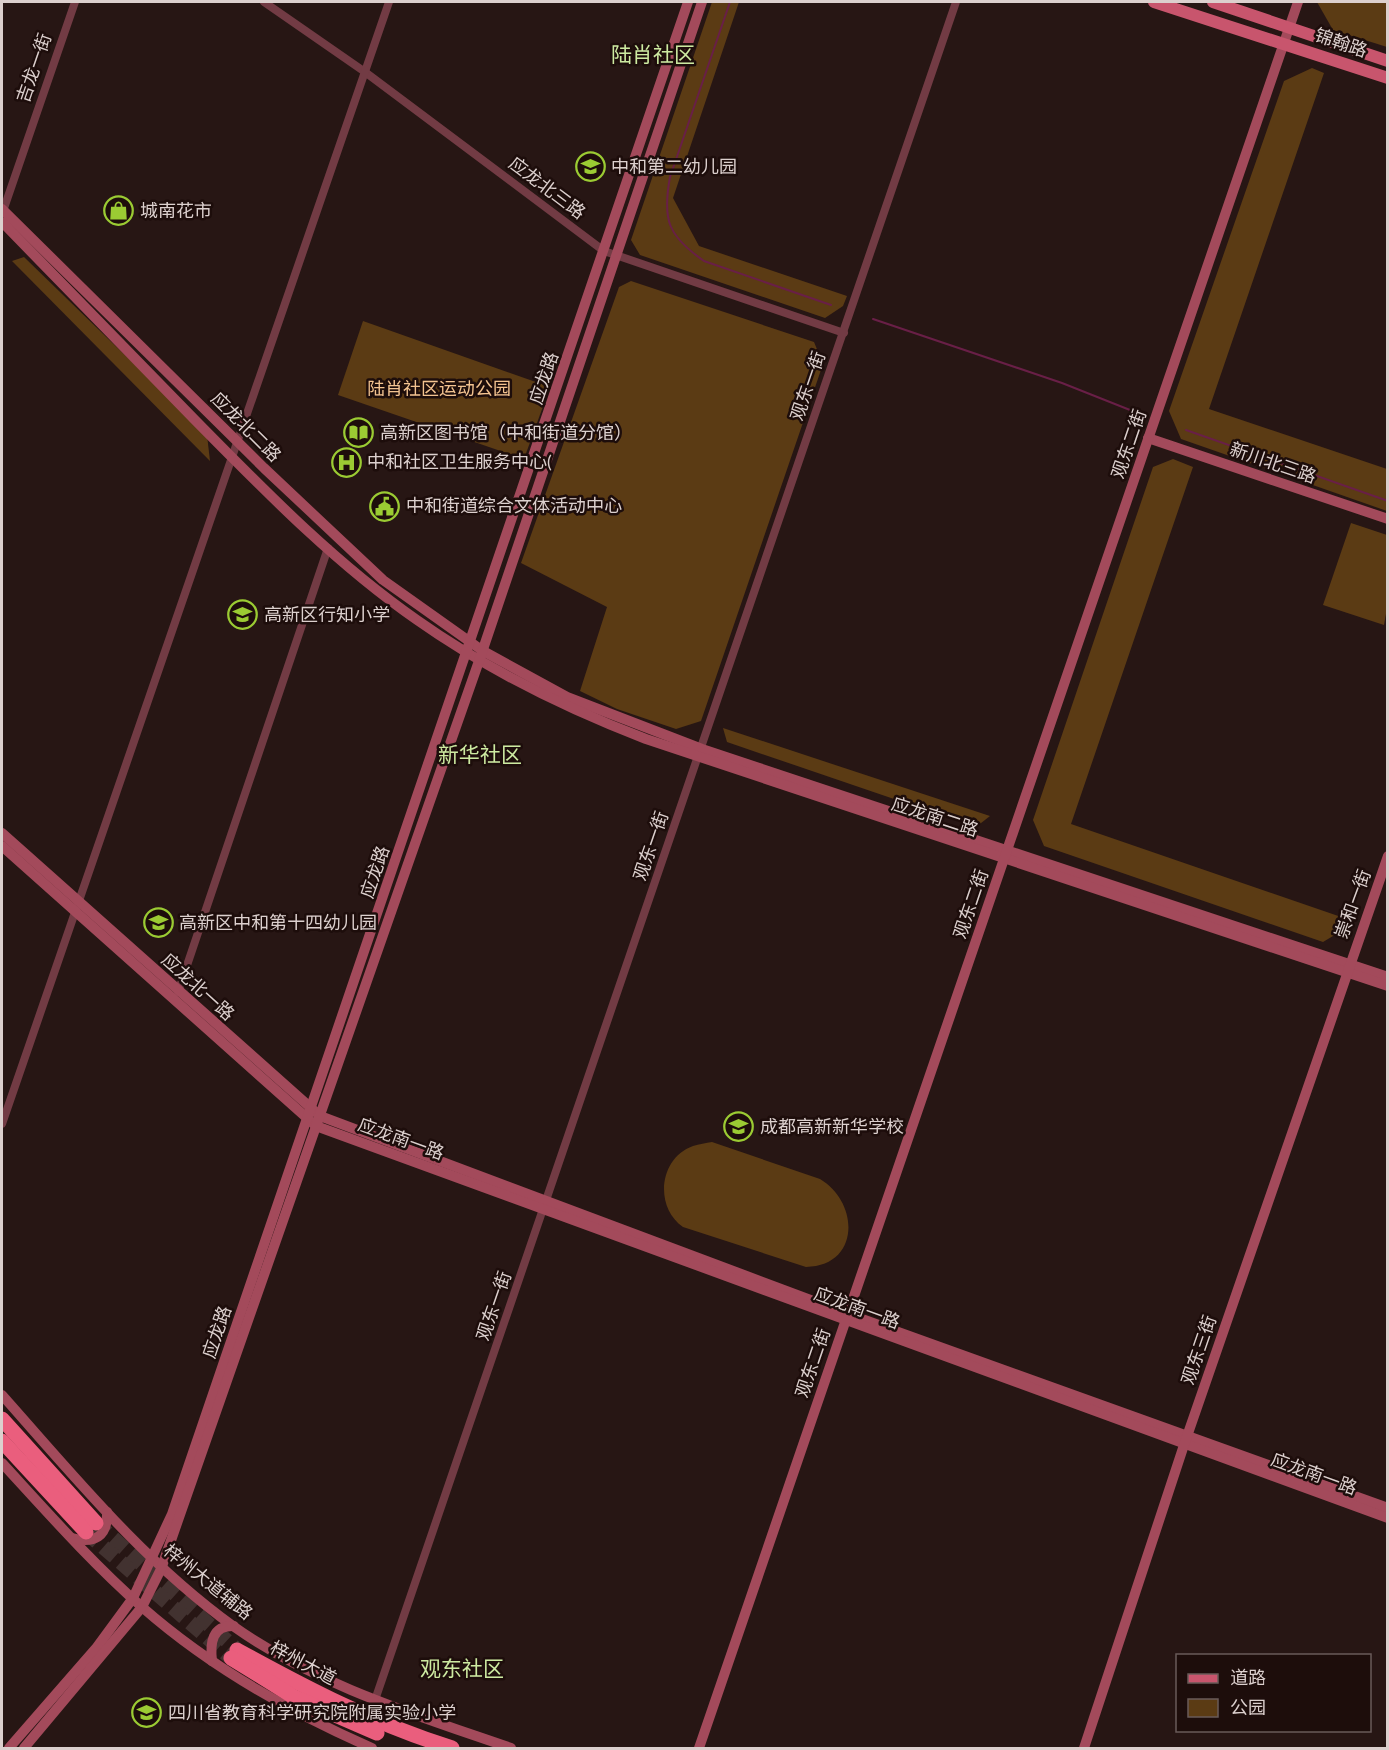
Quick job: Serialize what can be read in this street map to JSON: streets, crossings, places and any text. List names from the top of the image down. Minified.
{"streets":{"highway":["梓州大道"],"main road":["锦翰路"],"street":["吉龙一街","应龙北三路","应龙路","观东一街","应龙北二路","观东二街","新川北三路","应龙南二路","崇和一街","应龙北一路","应龙南一路","观东三街","梓州大道辅路"]},"crossings":[["锦翰路","观东二街"],["吉龙一街","应龙北二路"],["应龙北三路","应龙路"],["应龙北三路","观东一街"],["应龙路","应龙北二路"],["应龙路","应龙南二路"],["应龙路","应龙北一路"],["应龙路","应龙南一路"],["应龙路","梓州大道辅路"],["观东一街","应龙南二路"],["观东一街","应龙南一路"],["观东一街","梓州大道辅路"],["应龙北二路","应龙南二路"],["观东二街","新川北三路"],["观东二街","应龙南二路"],["观东二街","应龙南一路"],["应龙南二路","崇和一街"],["应龙南二路","观东三街"],["崇和一街","观东三街"],["应龙北一路","应龙南一路"],["应龙南一路","观东三街"]],"districts":["陆肖社区","新华社区","观东社区"],"parks":["陆肖社区运动公园"],"places":{"school or university":["中和第二幼儿园","高新区行知小学","高新区中和第十四幼儿园","成都高新新华学校","四川省教育科学研究院附属实验小学"],"shop":["城南花市"],"library":["高新区图书馆（中和街道分馆）"],"hospital":["中和社区卫生服务中心("],"public building":["中和街道综合文体活动中心"]},"legend":["道路","公园"]}
